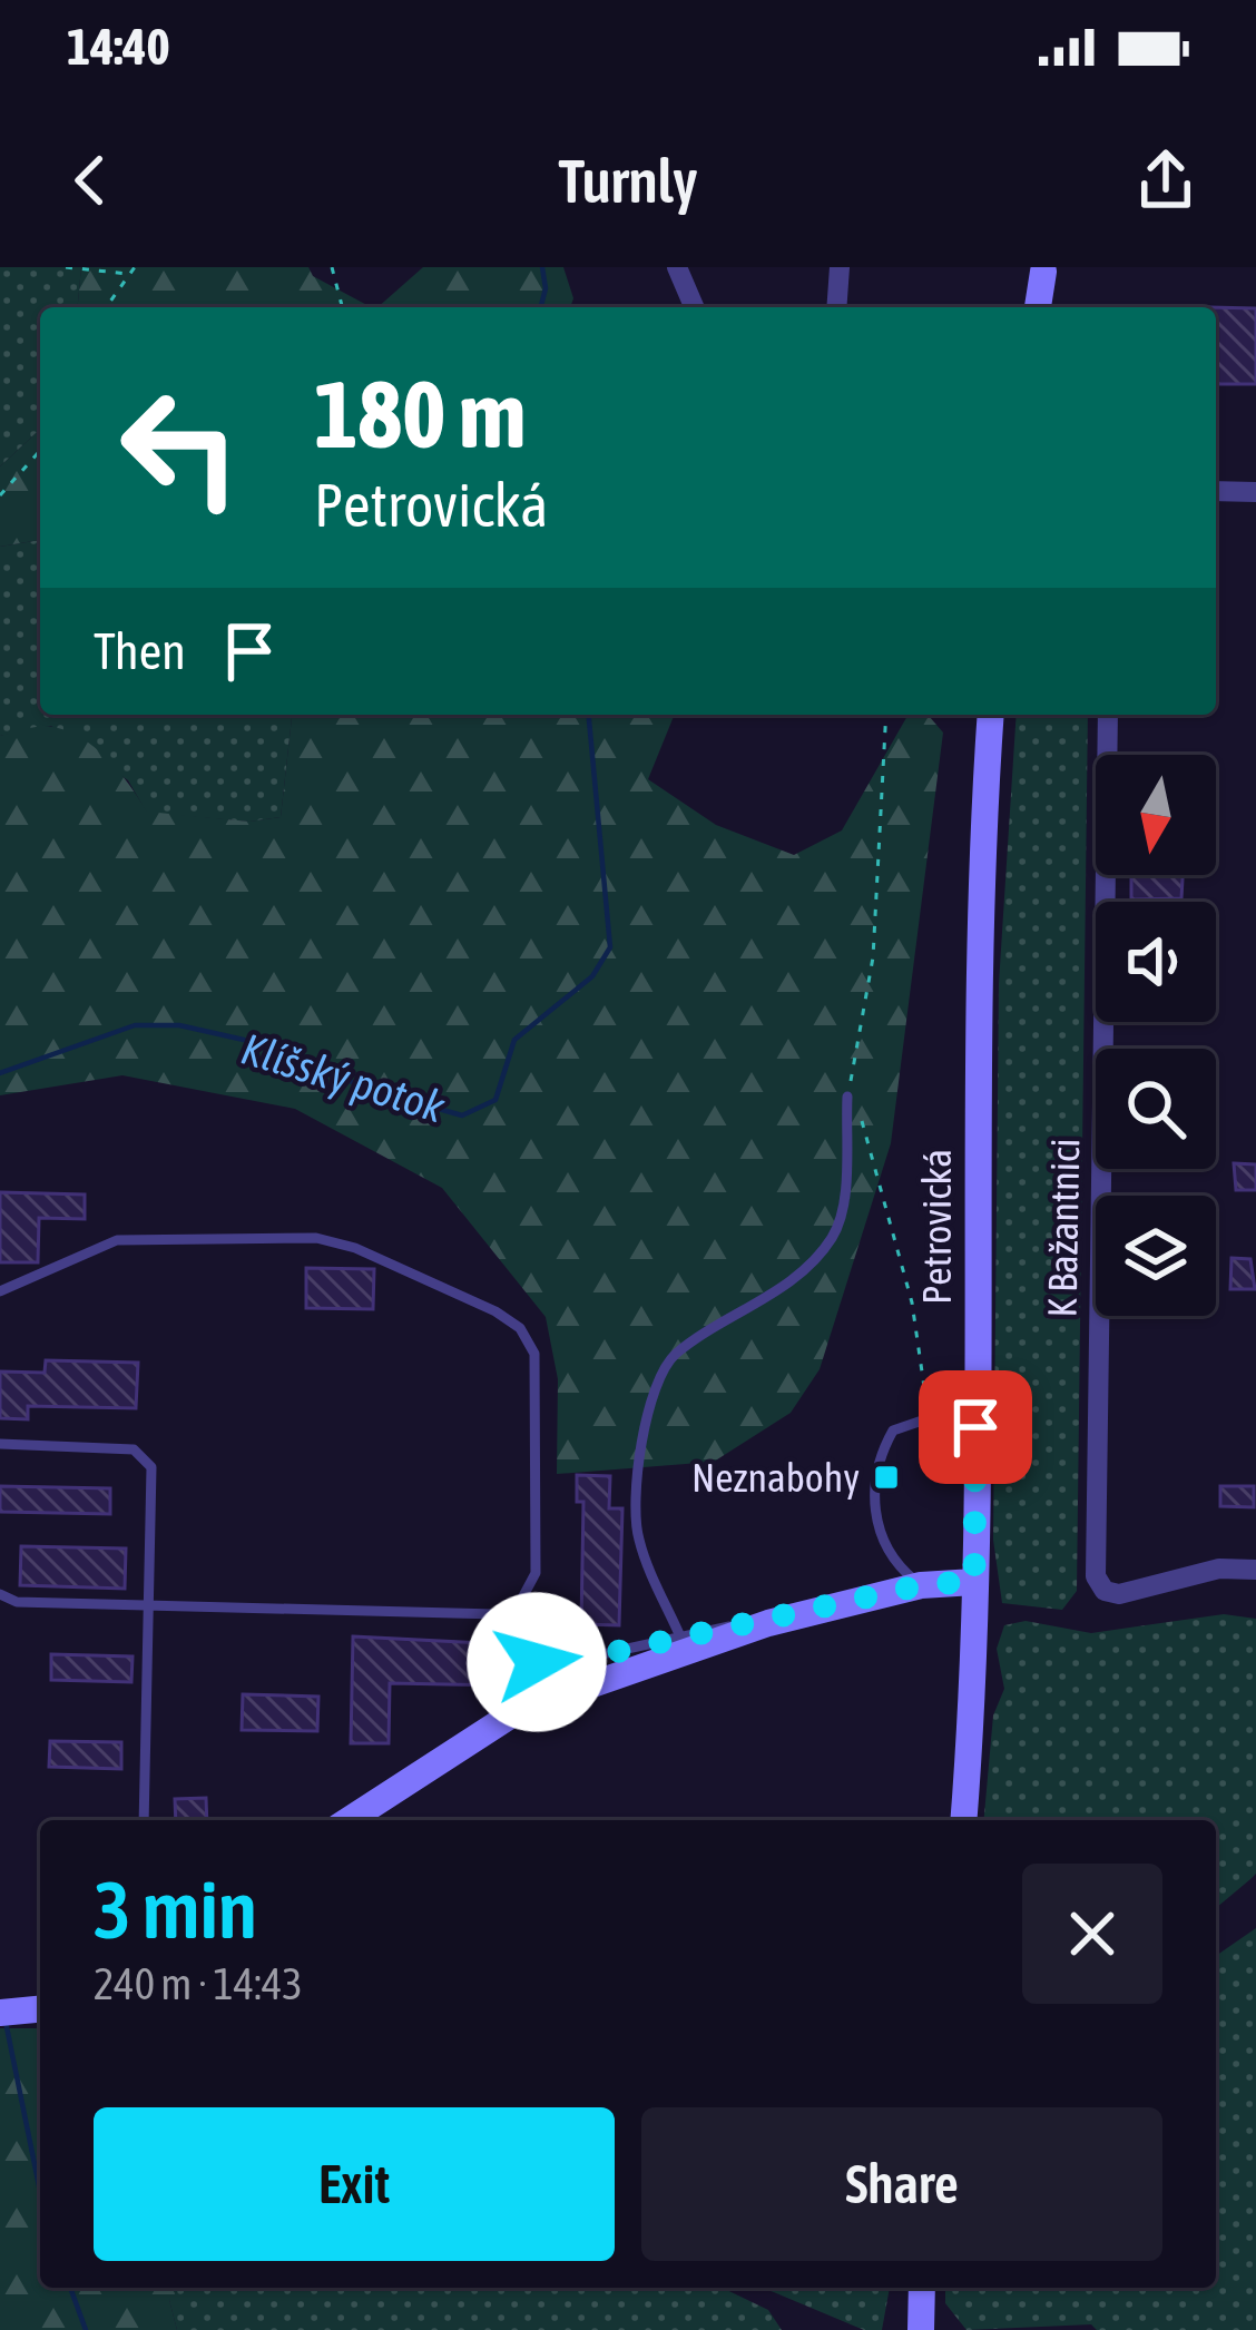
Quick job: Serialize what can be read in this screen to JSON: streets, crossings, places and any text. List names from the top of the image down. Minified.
{"streets":{"main road":["Petrovická"],"street":["K Bažantnici"]},"water":["Klíšský potok"],"places":{"transit":["Neznabohy"]},"north":"bottom","page":{"status":"14:40","header":"Turnly","turn":["180 m","Petrovická"],"then":"Then","heading":["3 min","240 m · 14:43"],"buttons":["Exit","Share"]}}
